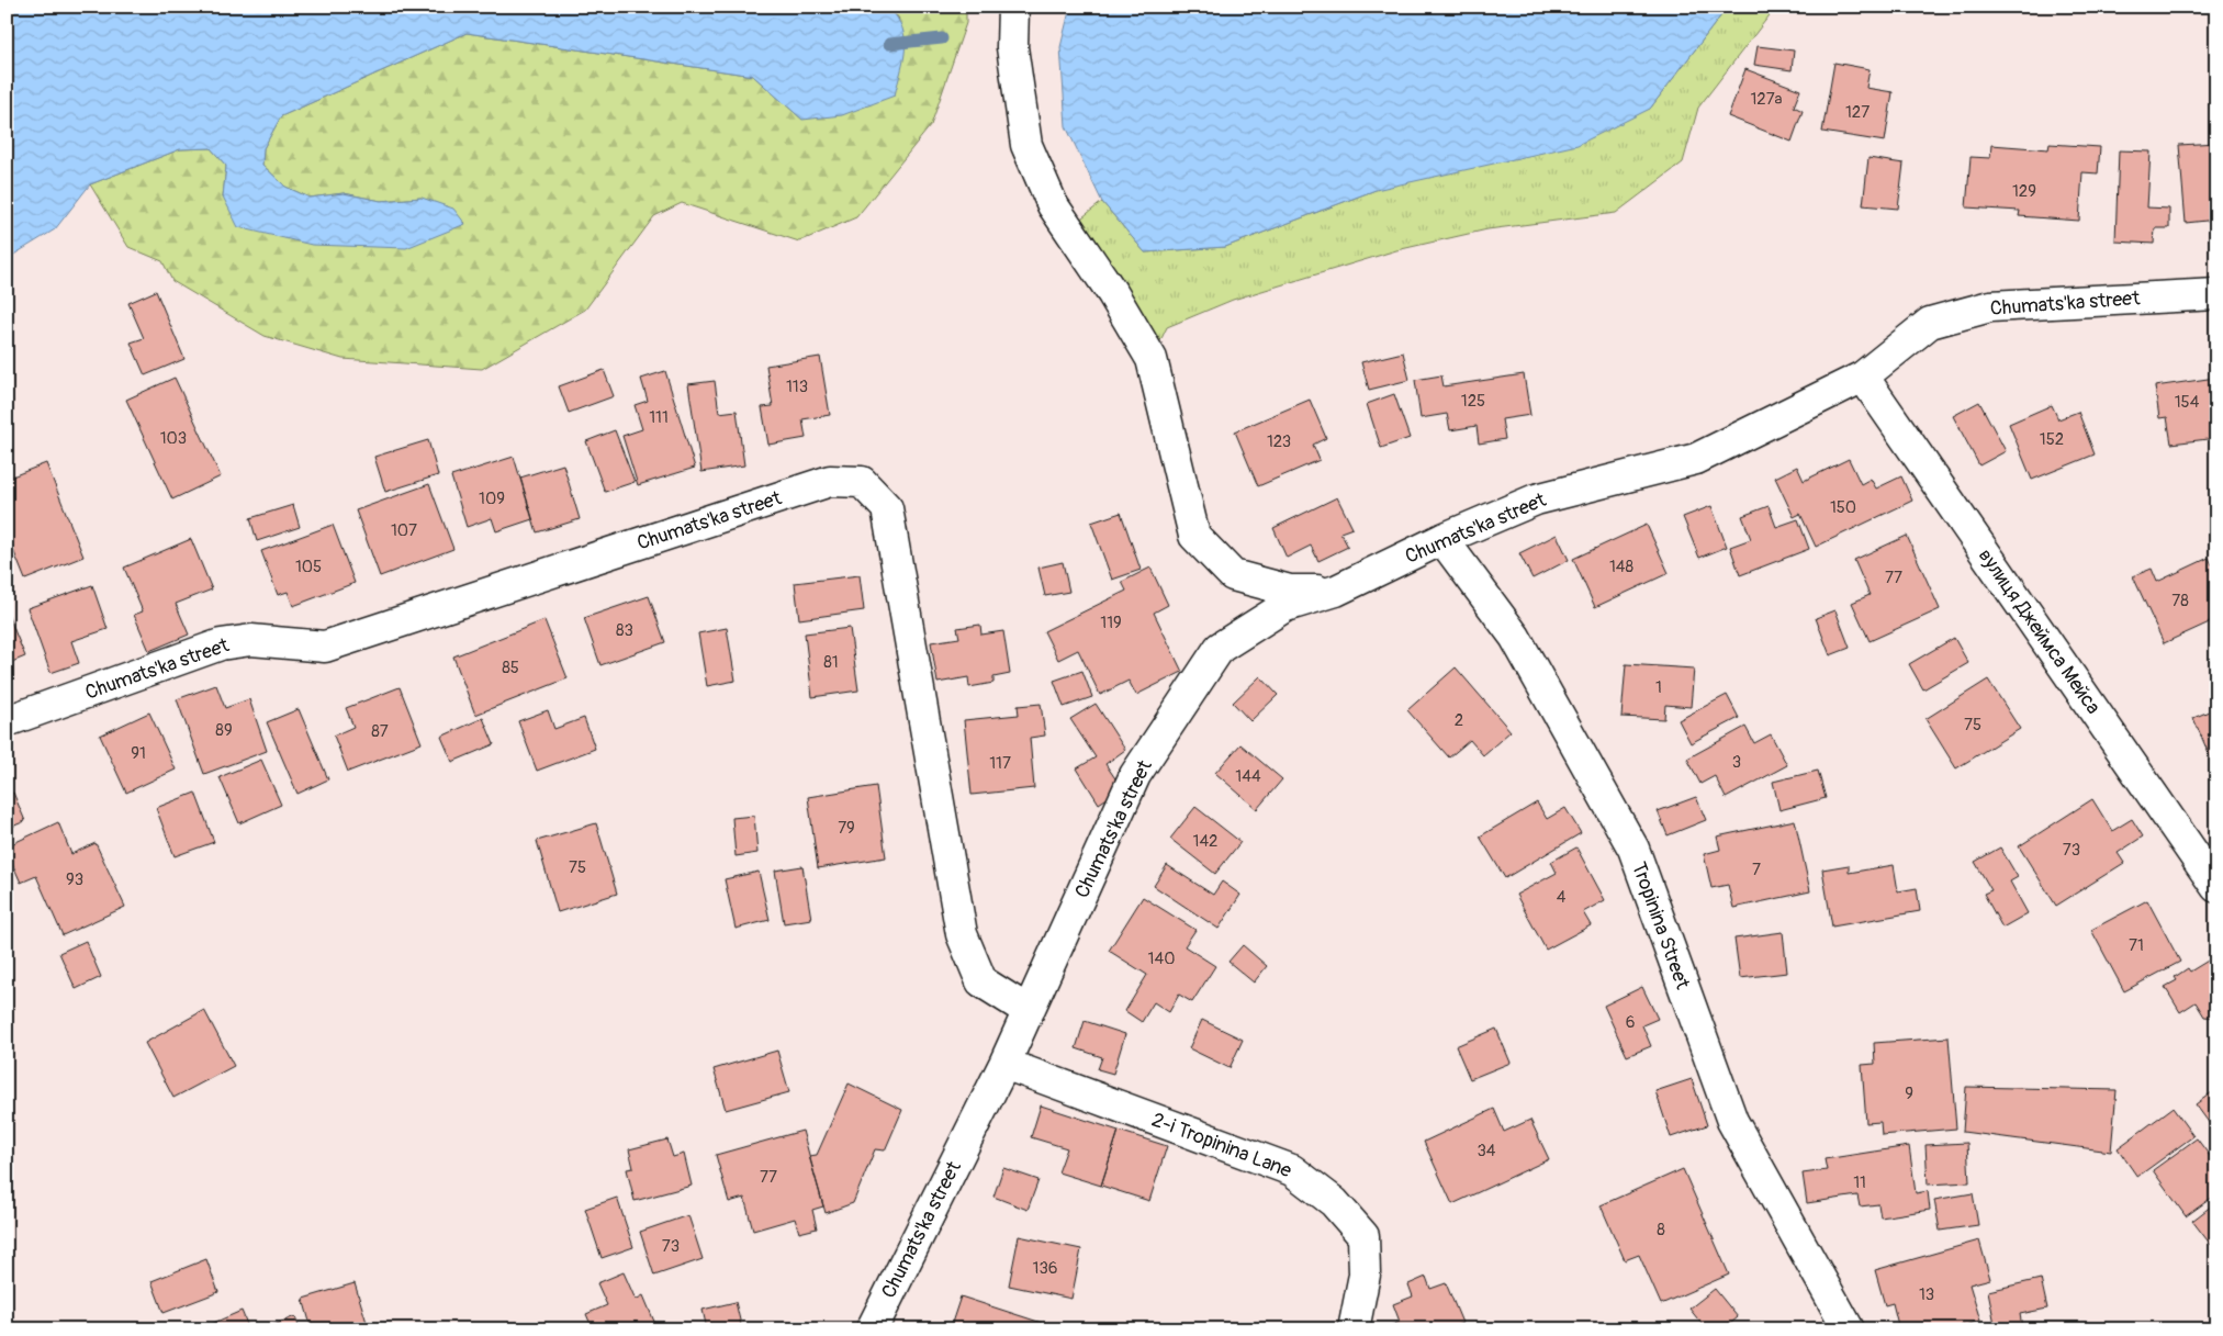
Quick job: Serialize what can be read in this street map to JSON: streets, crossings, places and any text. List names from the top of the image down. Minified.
{"streets":{"street":["Chumats'ka street","вулиця Джеймса Мейса","Tropinina Street","2-i Tropinina Lane"]},"crossings":[["Chumats'ka street","вулиця Джеймса Мейса"],["Chumats'ka street","Tropinina Street"],["Chumats'ka street","2-i Tropinina Lane"]],"house_numbers":["127а","127","129","113","125","154","111","103","152","123","109","150","107","105","148","77","78","119","83","81","85","1","2","75","89","87","91","3","117","144","79","142","73","75","7","93","4","71","140","6","9","34","77","11","8","73","136","13"]}
